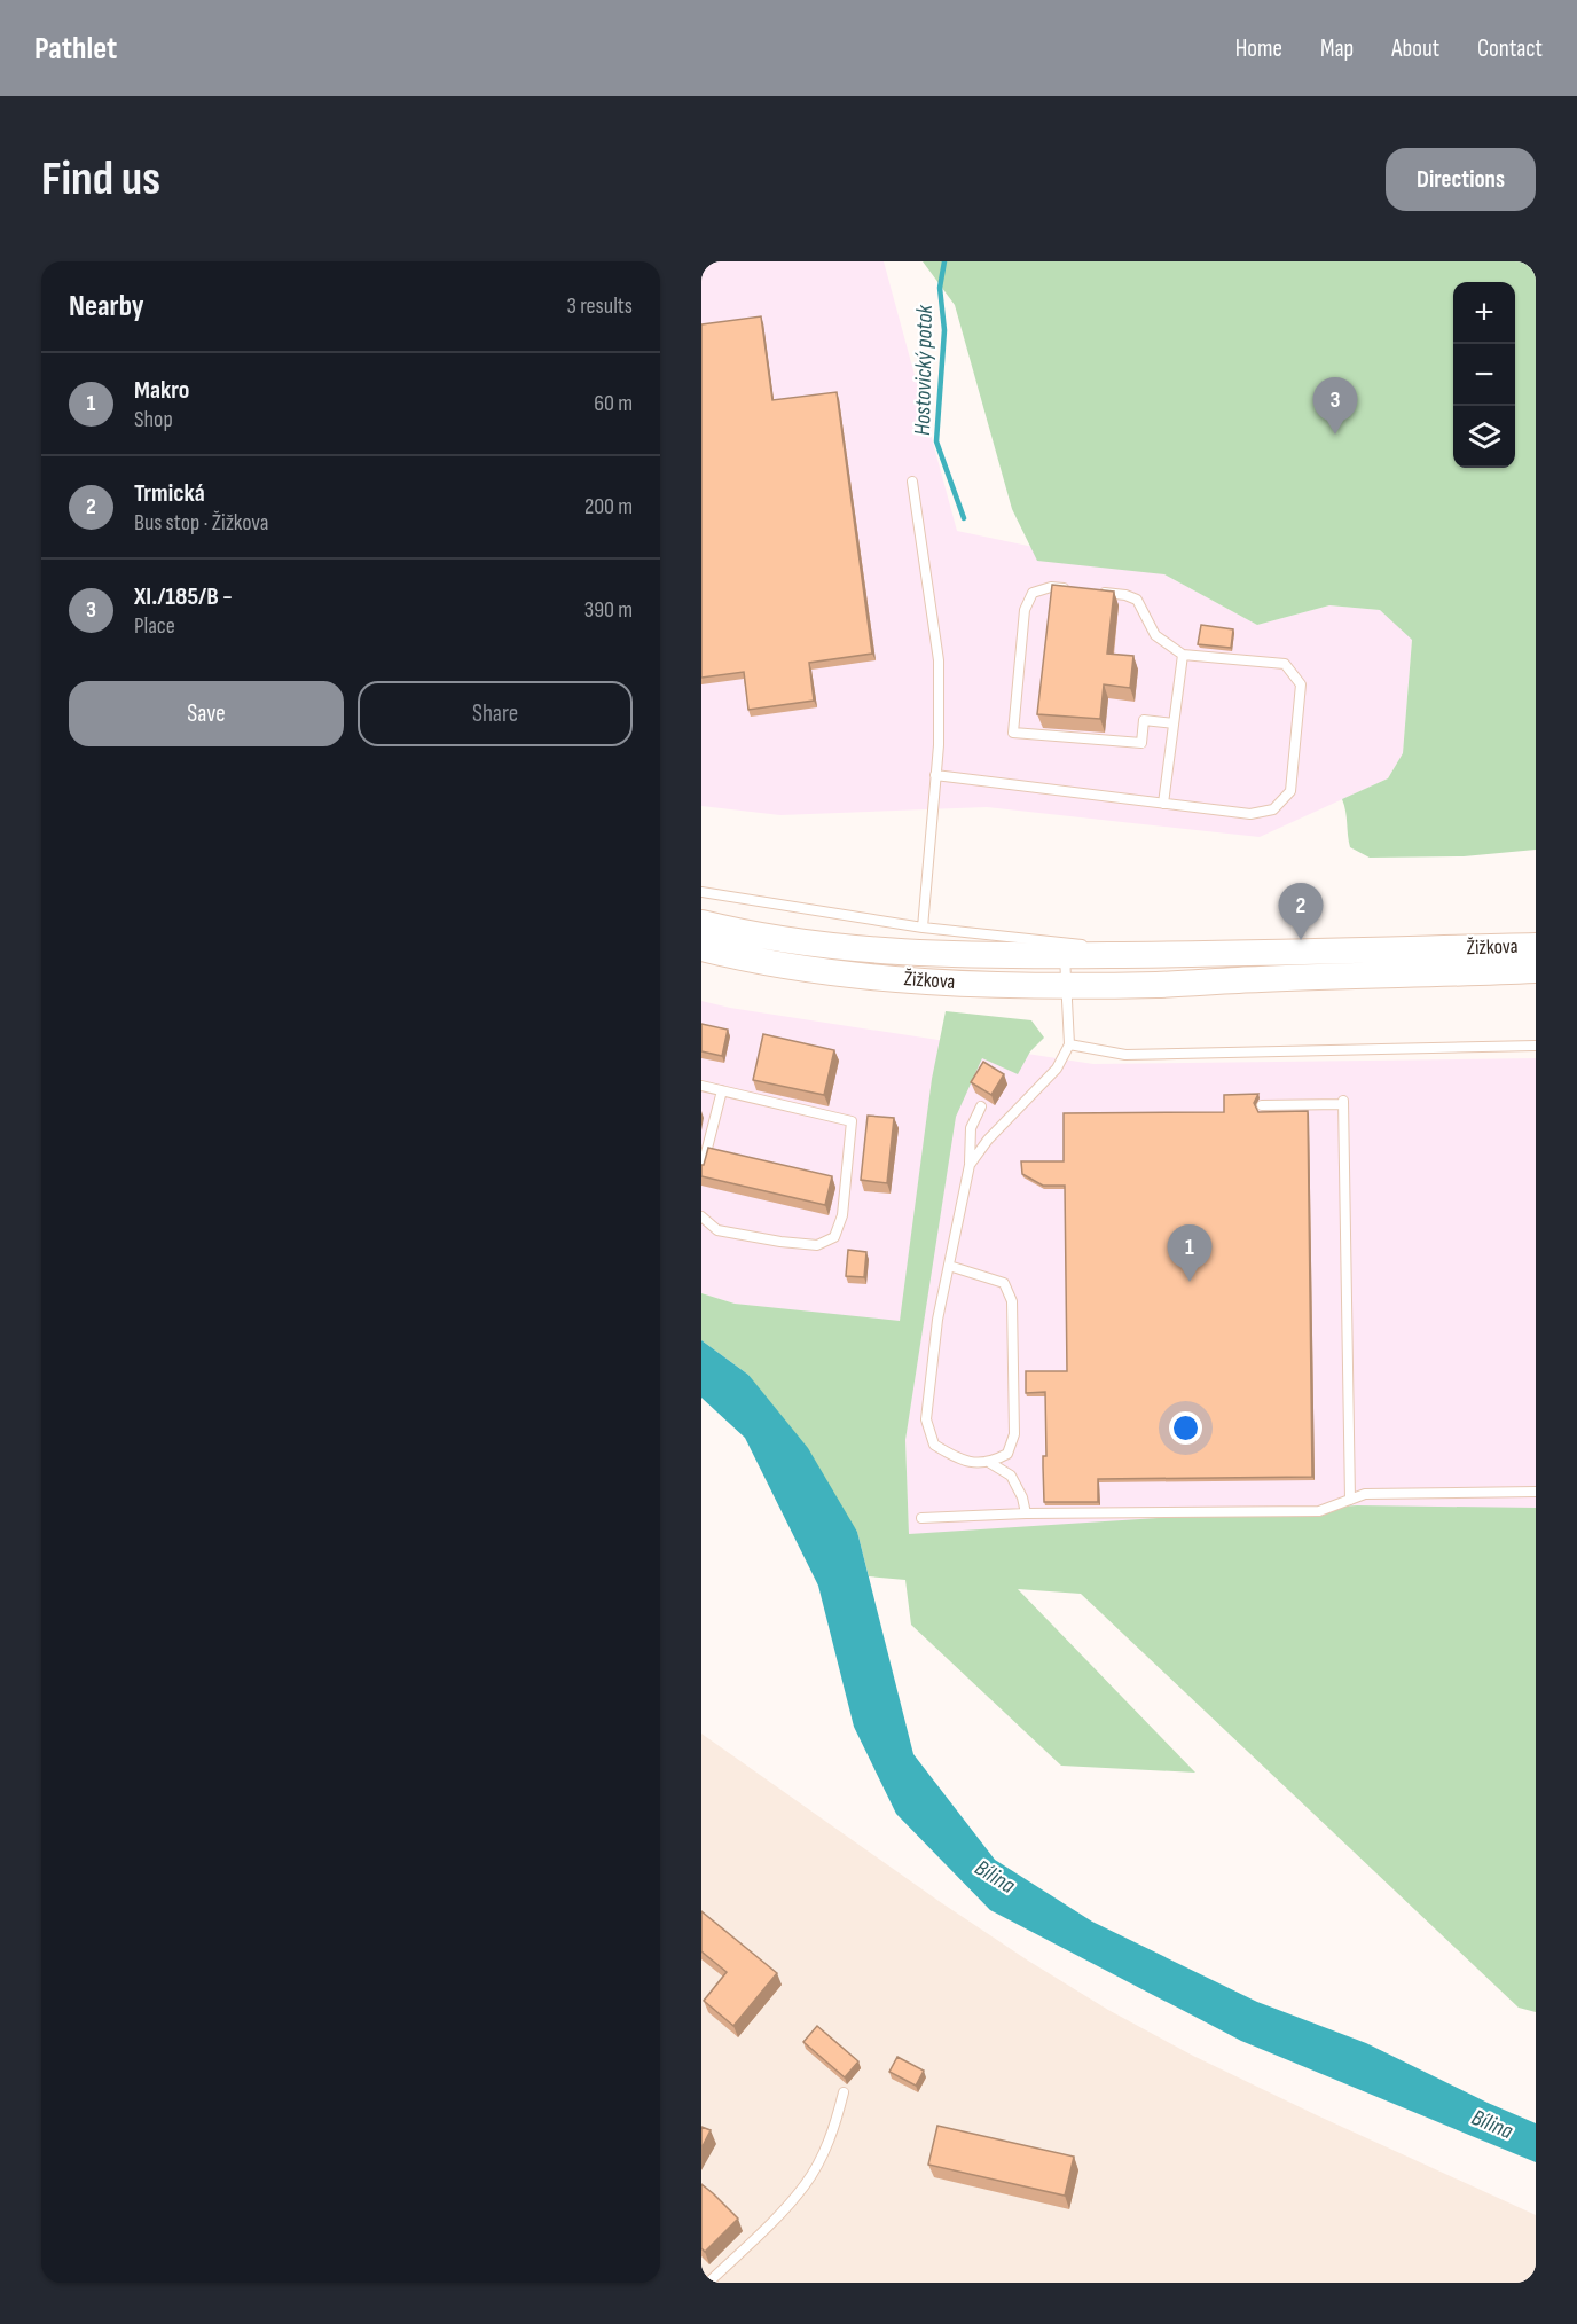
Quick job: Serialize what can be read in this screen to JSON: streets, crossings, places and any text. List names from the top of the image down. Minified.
{"streets":{"main road":["Žižkova"]},"water":["Hostovický potok","Bílina"],"page":{"header":"Pathlet","nav":["Home","Map","About","Contact"],"buttons":["Directions",["Save","Share"]],"title":"Find us","heading":["Nearby","3 results"],"map_buttons":["+","−"],"list":[{"mark":"1","name":"Makro","note":"Shop","value":"60 m"},{"mark":"2","name":"Trmická","note":"Bus stop · Žižkova","value":"200 m"},{"mark":"3","name":"XI./185/B -","note":"Place","value":"390 m"}],"pins":["3","2","1"]}}
